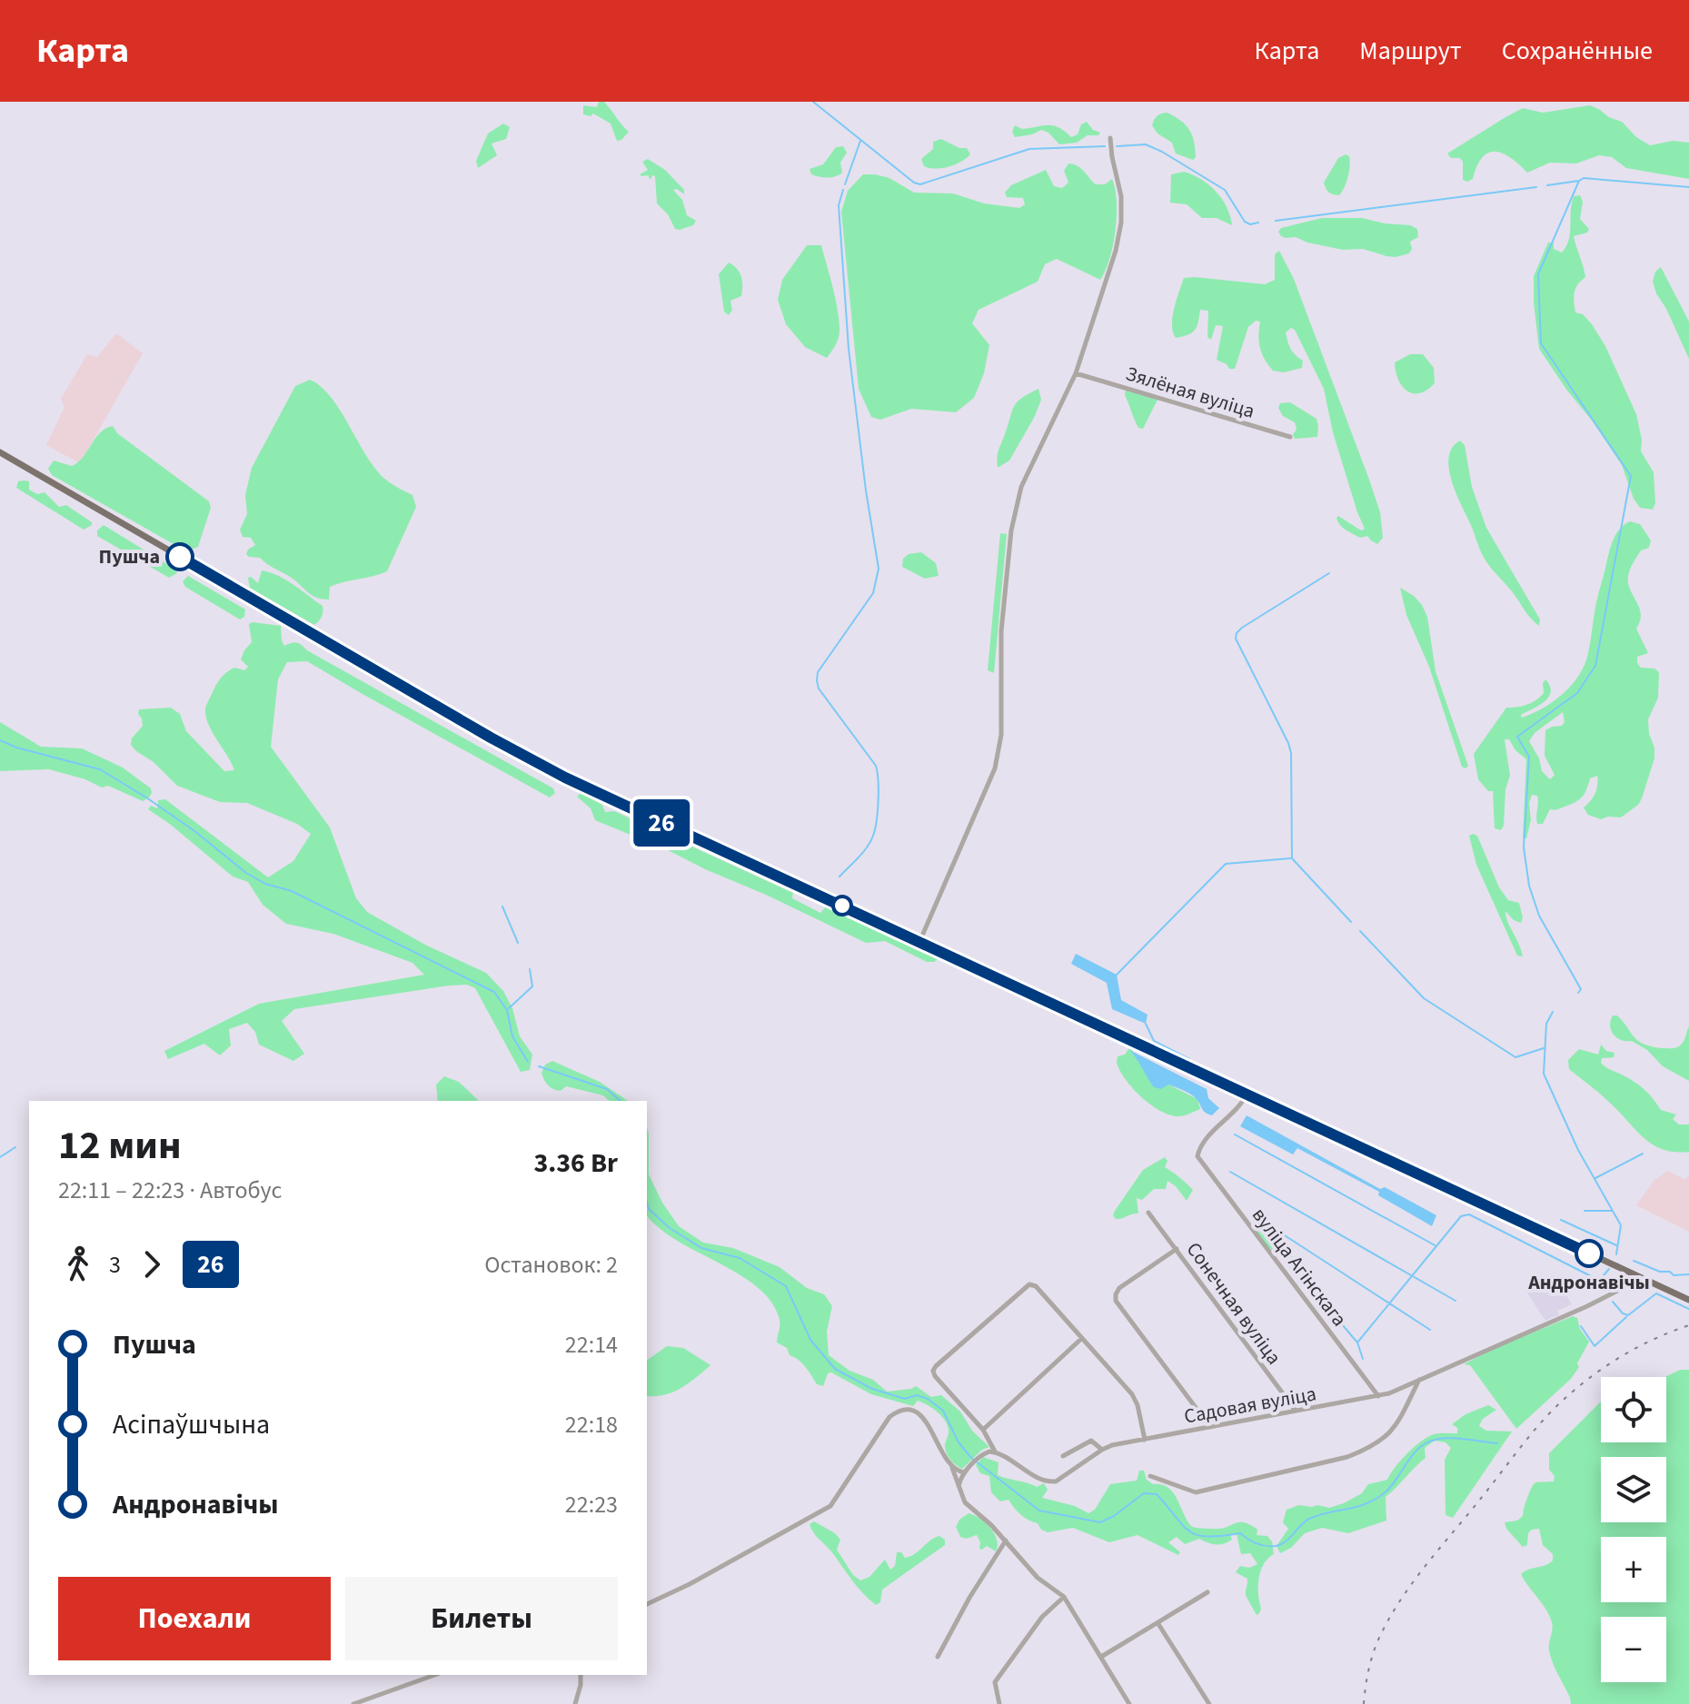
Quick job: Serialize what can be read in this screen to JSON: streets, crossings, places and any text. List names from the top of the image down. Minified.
{"streets":{"street":["Зялёная вуліца","вуліца Агінскага","Сонечная вуліца","Садовая вуліца"]},"crossings":[["вуліца Агінскага","Садовая вуліца"],["Сонечная вуліца","Садовая вуліца"]],"places":["Пушча","Андронавічы"],"lines":["bus line 26"],"page":{"header":"Карта","nav":["Карта","Маршрут","Сохранённые"],"on_map":"26","heading":["12 мин","22:11 – 22:23 · Автобус","3.36 Br"],"legs":["3","26","Остановок: 2"],"list":[{"name":"Пушча","value":"22:14"},{"name":"Асіпаўшчына","value":"22:18"},{"name":"Андронавічы","value":"22:23"}],"map_buttons":["+","−"],"buttons":["Поехали","Билеты"]}}
